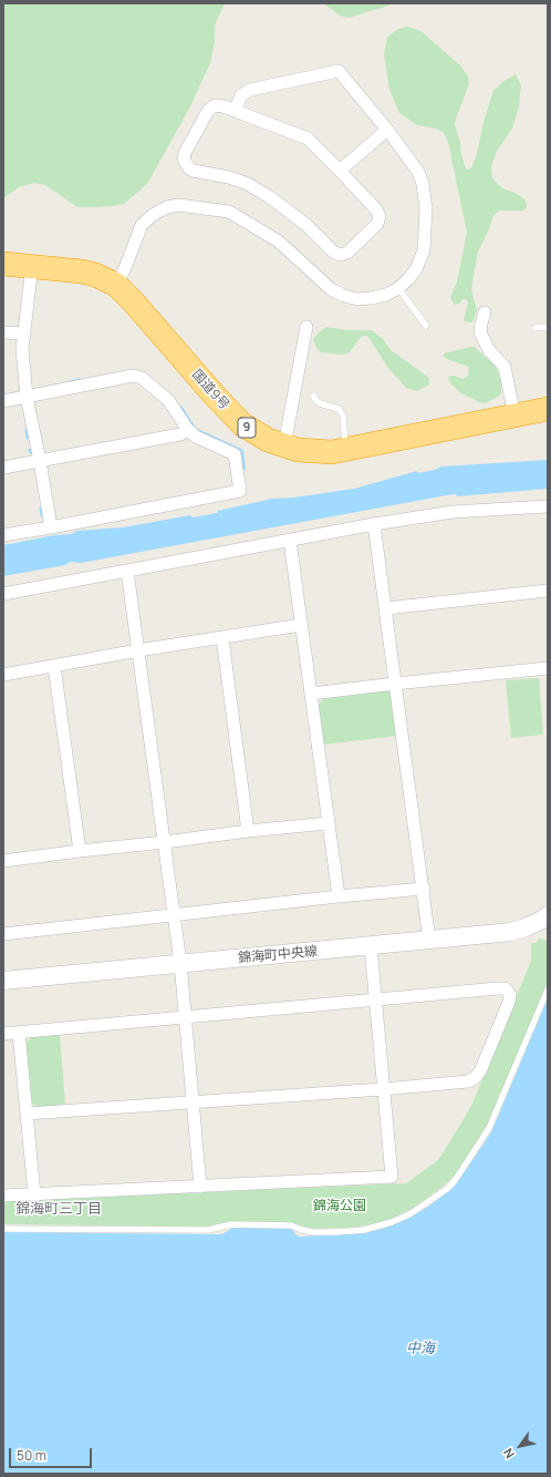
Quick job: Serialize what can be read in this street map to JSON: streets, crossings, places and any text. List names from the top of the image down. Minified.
{"streets":{"highway":["国道9号","9"],"street":["錦海町中央線"]},"districts":["錦海町三丁目"],"water":["中海"],"parks":["錦海公園"],"scale_bar":"50 m","north":"bottom left"}
